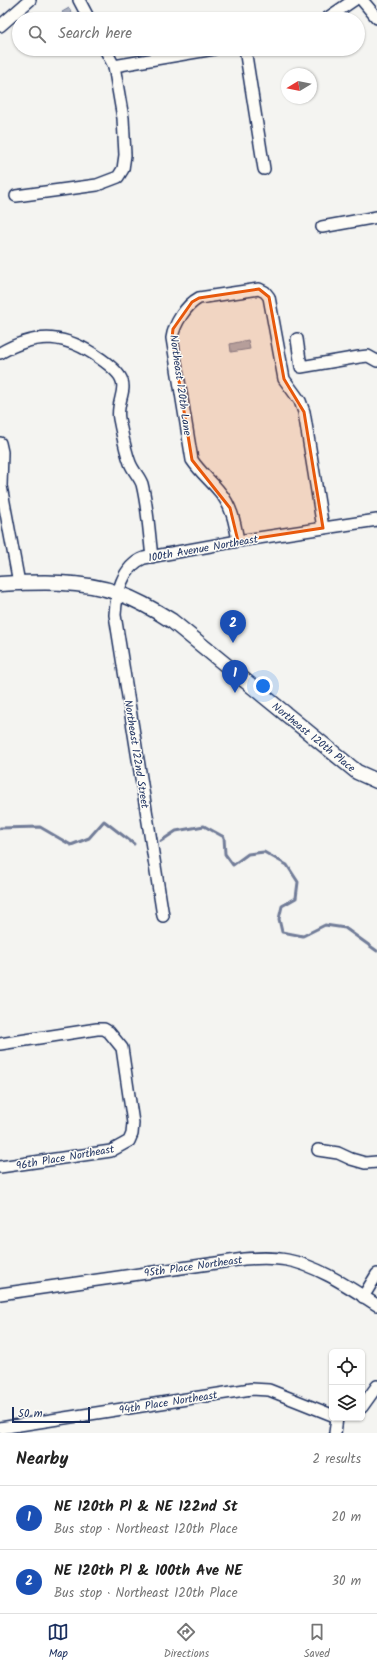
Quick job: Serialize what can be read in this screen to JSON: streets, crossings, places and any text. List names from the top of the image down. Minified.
{"streets":{"main road":["Northeast 120th Place"],"street":["Northeast 120th Lane","100th Avenue Northeast","Northeast 122nd Street","96th Place Northeast","95th Place Northeast","94th Place Northeast"]},"crossings":[["Northeast 120th Lane","100th Avenue Northeast"],["100th Avenue Northeast","Northeast 120th Place"],["100th Avenue Northeast","Northeast 122nd Street"],["Northeast 120th Place","Northeast 122nd Street"]],"scale_bar":"50 m","north":"left","page":{"search":"Search here","pins":["2","1"],"scale":"50 m","heading":["Nearby","2 results"],"list":[{"mark":"1","name":"NE 120th Pl & NE 122nd St","note":"Bus stop · Northeast 120th Place","value":"20 m"},{"mark":"2","name":"NE 120th Pl & 100th Ave NE","note":"Bus stop · Northeast 120th Place","value":"30 m"}],"nav":["Map","Directions","Saved"]}}
